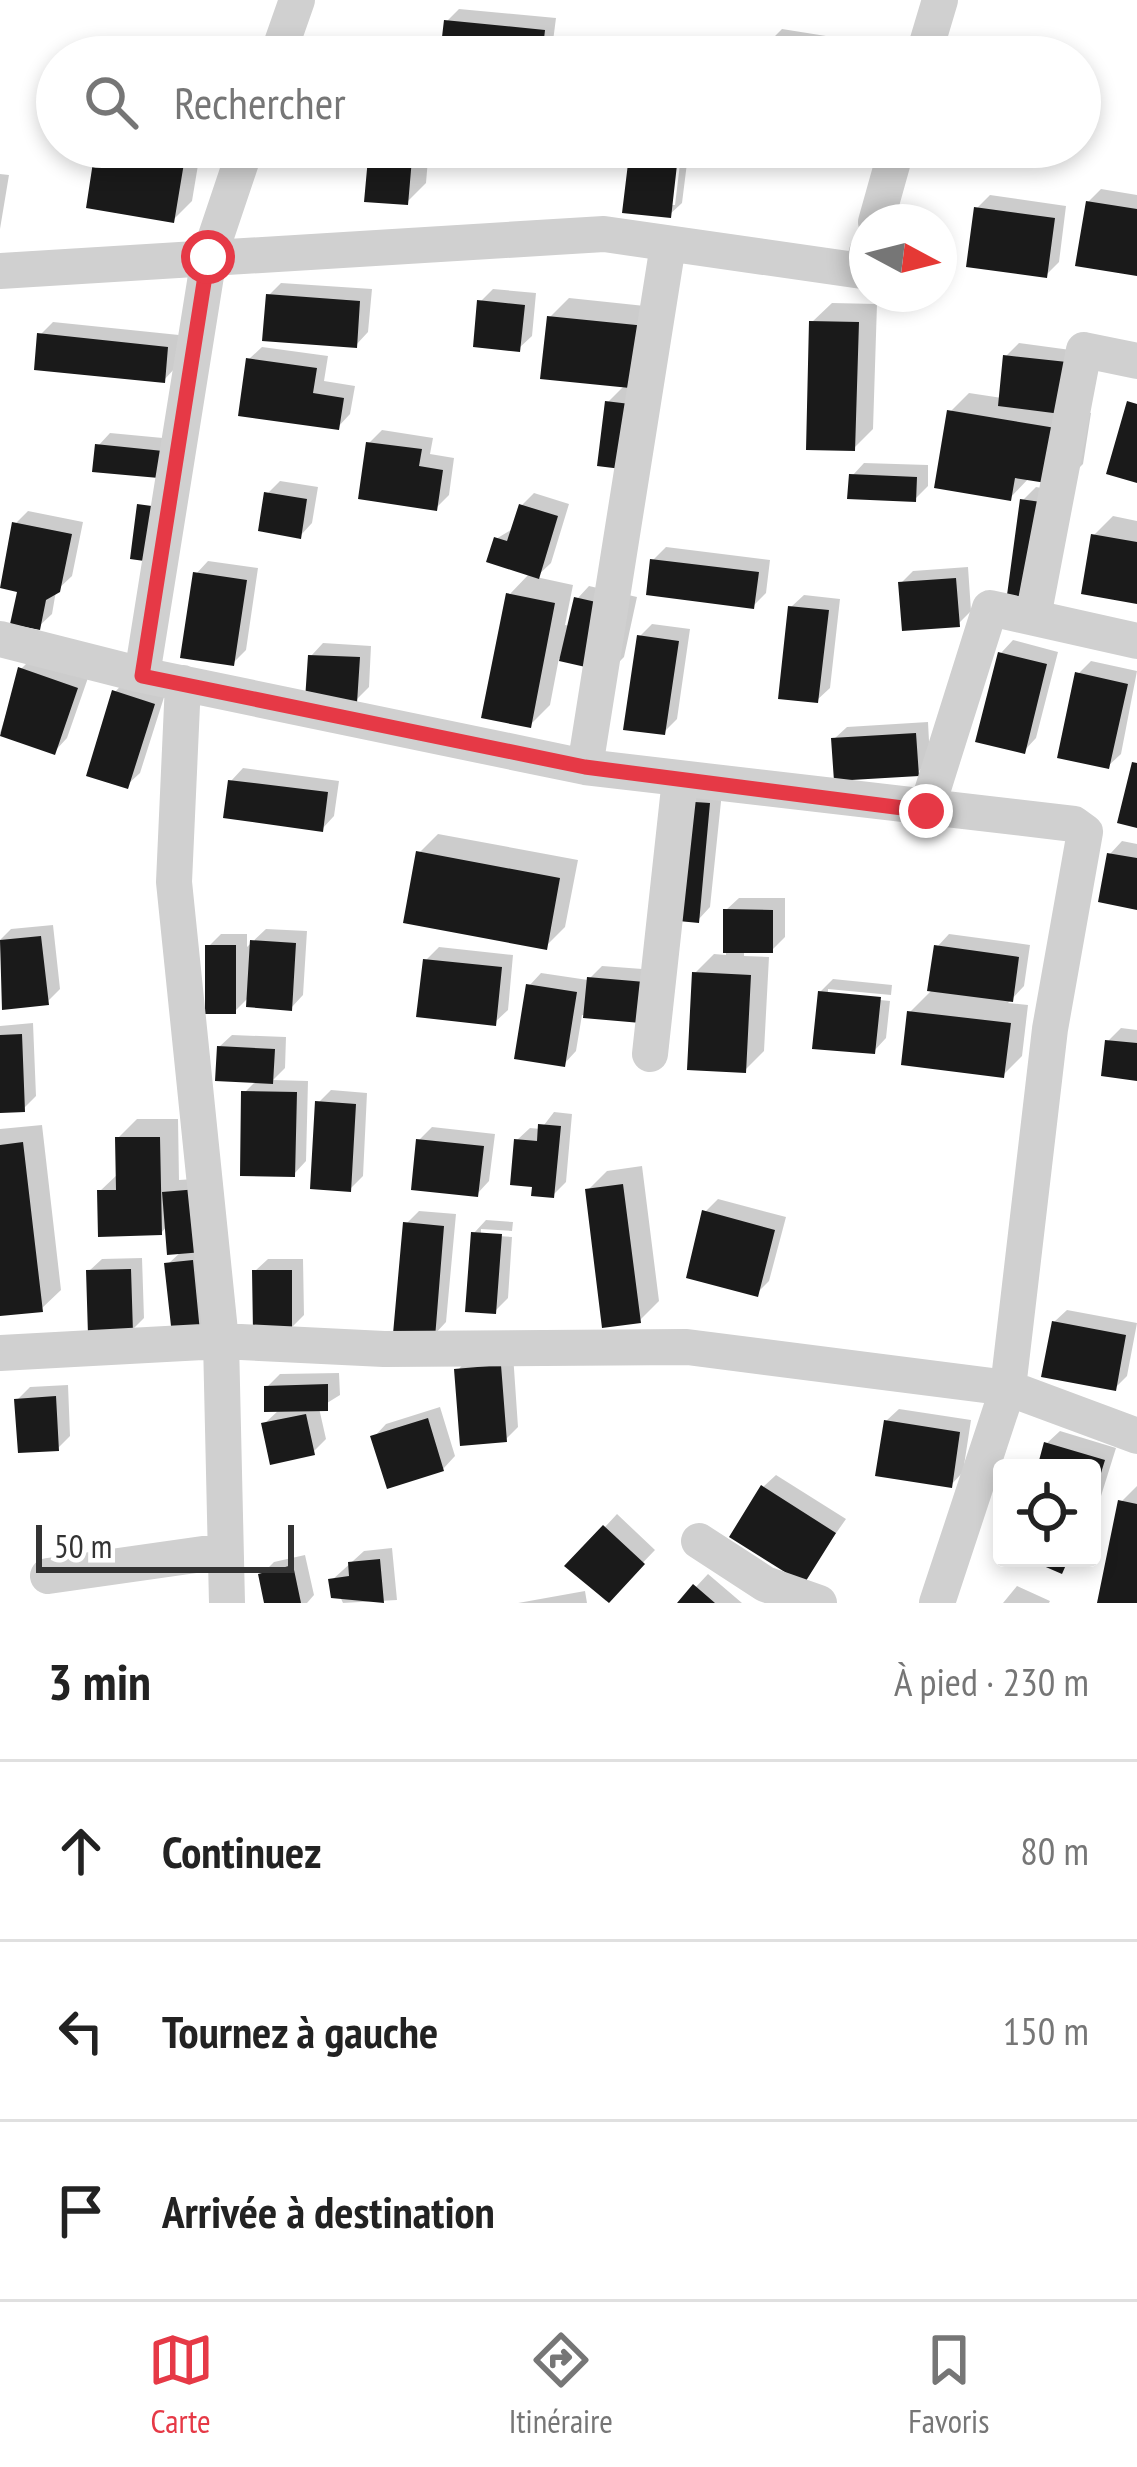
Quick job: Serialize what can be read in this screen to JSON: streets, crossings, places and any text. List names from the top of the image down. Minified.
{"scale_bar":"50 m","north":"right","page":{"search":"Rechercher","scale":"50 m","heading":["3 min","À pied · 230 m"],"list":[["Continuez","80 m"],["Tournez à gauche","150 m"],"Arrivée à destination"],"nav":["Carte","Itinéraire","Favoris"]}}
